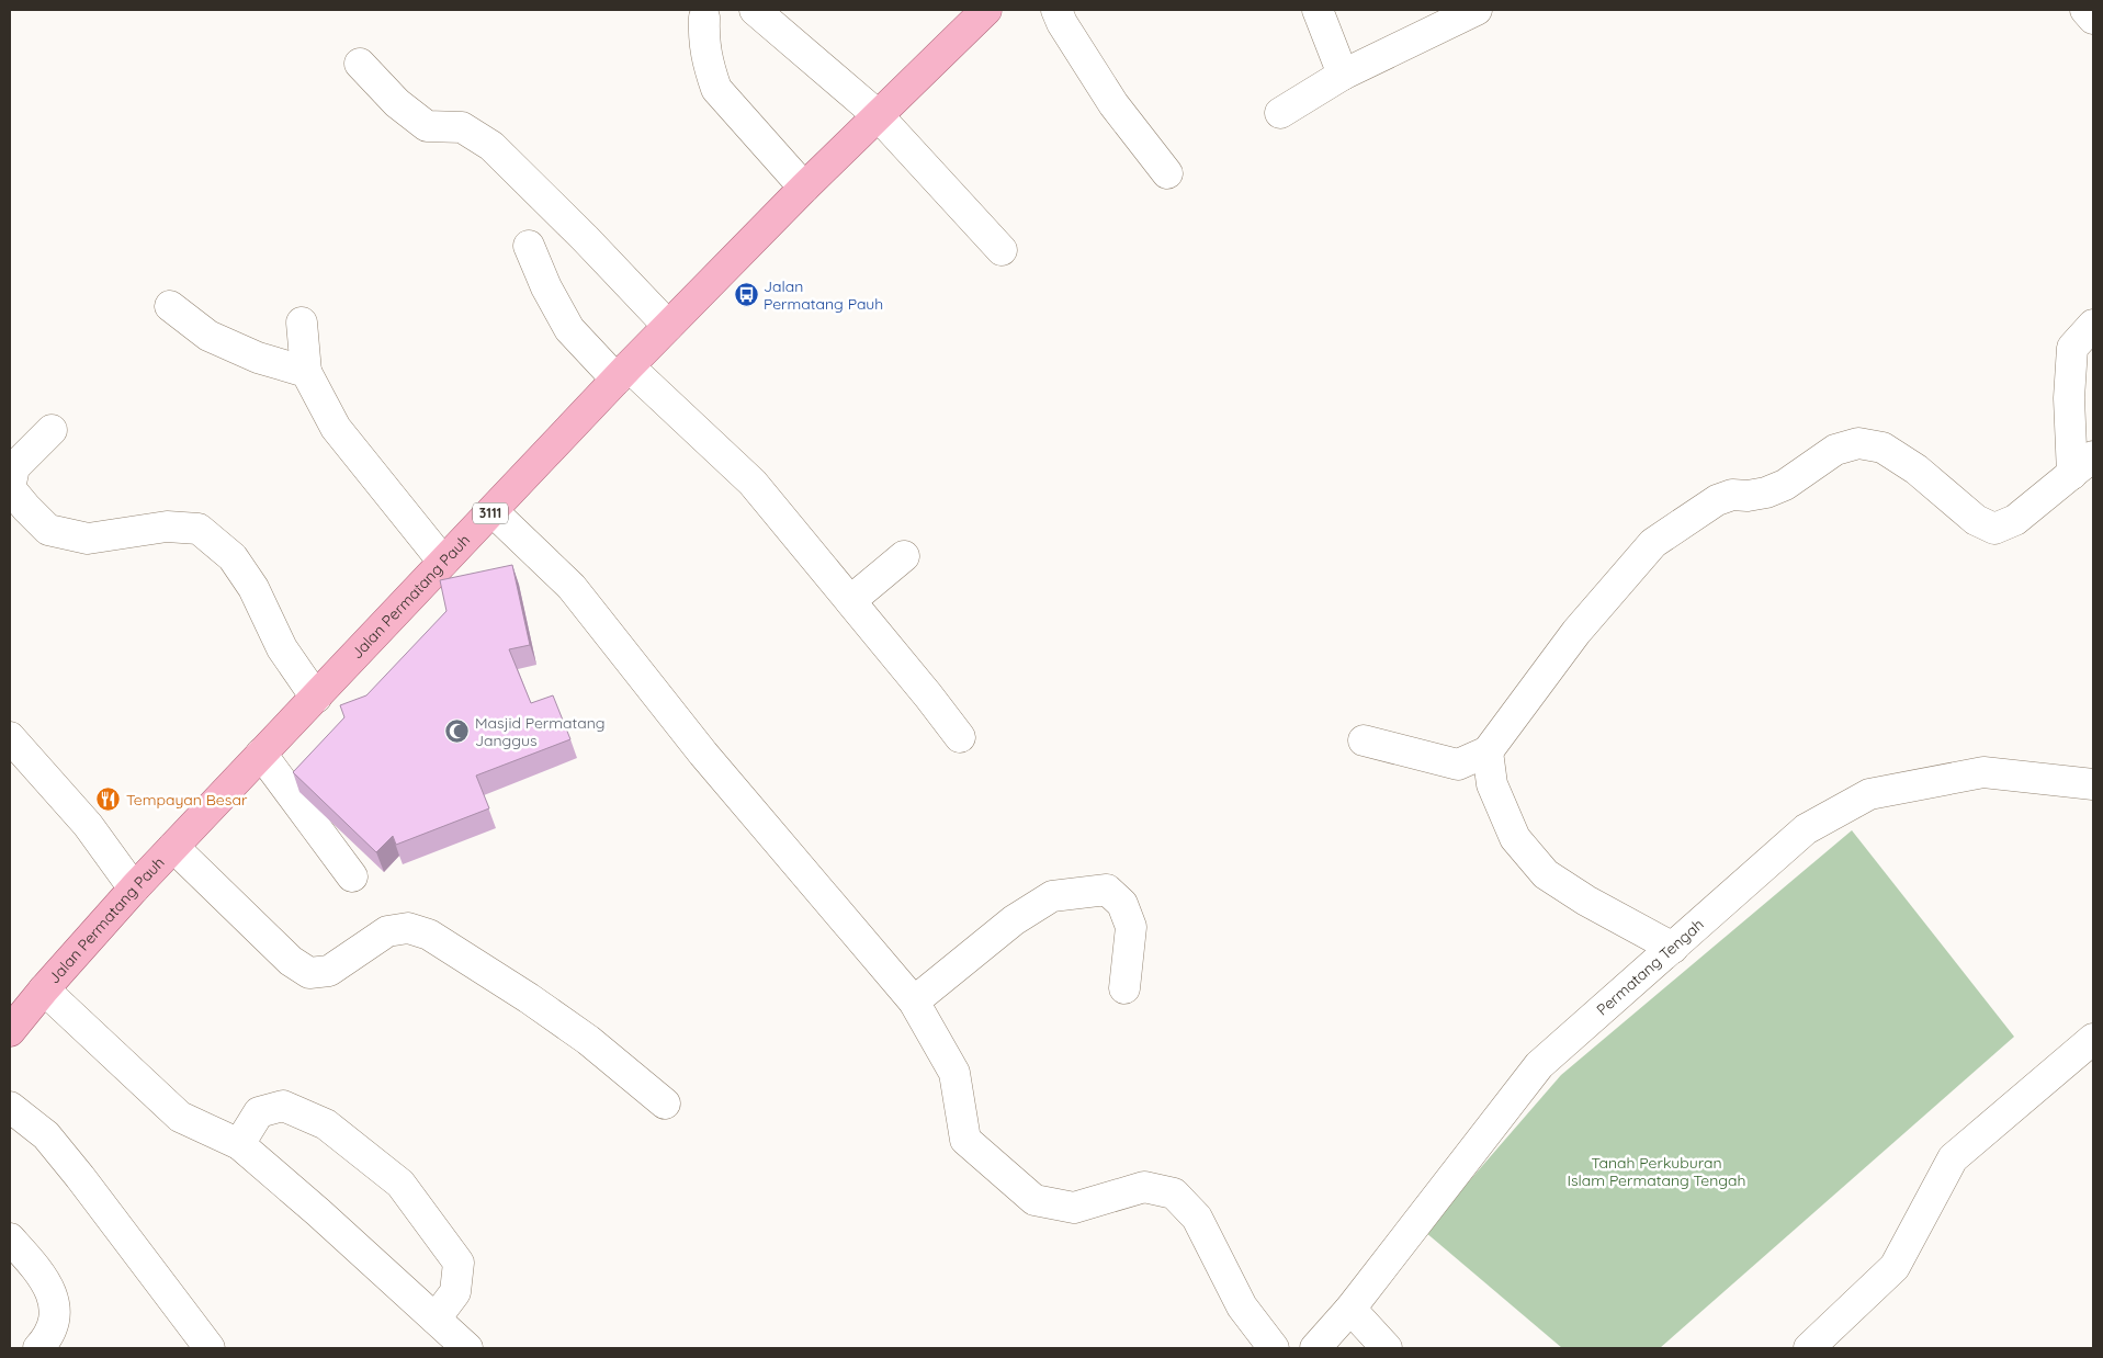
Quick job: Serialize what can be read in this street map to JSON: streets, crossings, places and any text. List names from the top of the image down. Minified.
{"streets":{"main road":["3111","Jalan Permatang Pauh"],"street":["Permatang Tengah"]},"parks":["Tanah Perkuburan Islam Permatang Tengah"],"places":{"bus stop":["Jalan Permatang Pauh"],"mosque":["Masjid Permatang Janggus"],"restaurant":["Tempayan Besar"]}}
